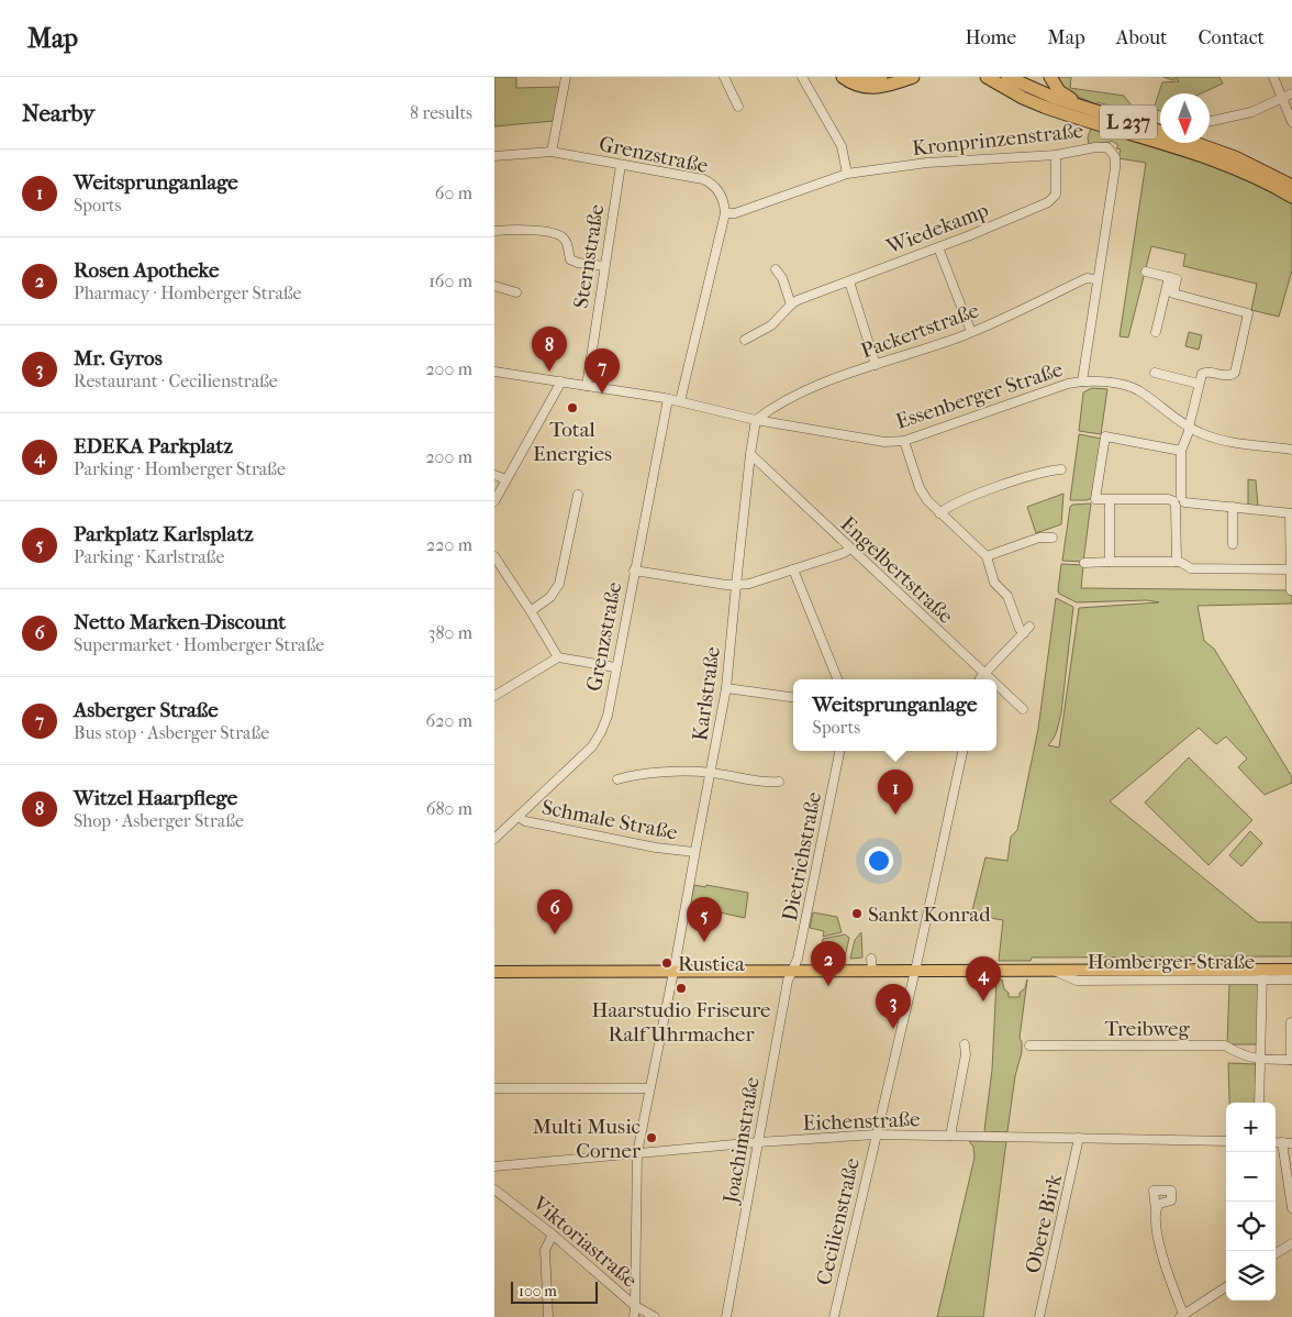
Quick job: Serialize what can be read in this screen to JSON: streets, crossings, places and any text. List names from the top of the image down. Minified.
{"streets":{"highway":["L 237"],"main road":["Homberger Straße"],"street":["Kronprinzenstraße","Grenzstraße","Wiedekamp","Sternstraße","Packertstraße","Essenberger Straße","Engelbertstraße","Karlstraße","Schmale Straße","Dietrichstraße","Treibweg","Eichenstraße","Joachimstraße","Cecilienstraße","Obere Birk","Viktoriastraße"]},"crossings":[["Kronprinzenstraße","Grenzstraße"],["Kronprinzenstraße","Wiedekamp"],["Kronprinzenstraße","Packertstraße"],["Kronprinzenstraße","Essenberger Straße"],["Grenzstraße","Sternstraße"],["Grenzstraße","Essenberger Straße"],["Grenzstraße","Schmale Straße"],["Sternstraße","Essenberger Straße"],["Packertstraße","Essenberger Straße"],["Packertstraße","Karlstraße"],["Essenberger Straße","Karlstraße"],["Engelbertstraße","Karlstraße"],["Karlstraße","Schmale Straße"],["Karlstraße","Homberger Straße"],["Karlstraße","Eichenstraße"],["Karlstraße","Viktoriastraße"],["Dietrichstraße","Homberger Straße"],["Dietrichstraße","Joachimstraße"],["Homberger Straße","Joachimstraße"],["Homberger Straße","Cecilienstraße"],["Eichenstraße","Joachimstraße"],["Eichenstraße","Cecilienstraße"],["Eichenstraße","Obere Birk"]],"places":["Total Energies","Sankt Konrad","Rustica","Haarstudio Friseure Ralf Uhrmacher","Multi Music Corner"],"scale_bar":"100 m","north":"bottom","page":{"header":"Map","nav":["Home","Map","About","Contact"],"heading":["Nearby","8 results"],"list":[{"mark":"1","name":"Weitsprunganlage","note":"Sports","value":"60 m"},{"mark":"2","name":"Rosen Apotheke","note":"Pharmacy · Homberger Straße","value":"160 m"},{"mark":"3","name":"Mr. Gyros","note":"Restaurant · Cecilienstraße","value":"200 m"},{"mark":"4","name":"EDEKA Parkplatz","note":"Parking · Homberger Straße","value":"200 m"},{"mark":"5","name":"Parkplatz Karlsplatz","note":"Parking · Karlstraße","value":"220 m"},{"mark":"6","name":"Netto Marken-Discount","note":"Supermarket · Homberger Straße","value":"380 m"},{"mark":"7","name":"Asberger Straße","note":"Bus stop · Asberger Straße","value":"620 m"},{"mark":"8","name":"Witzel Haarpflege","note":"Shop · Asberger Straße","value":"680 m"}],"pins":["8","7","1","6","5","2","4","3"],"popup":["Weitsprunganlage","Sports"],"map_buttons":["+","−"],"scale":"100 m"}}
